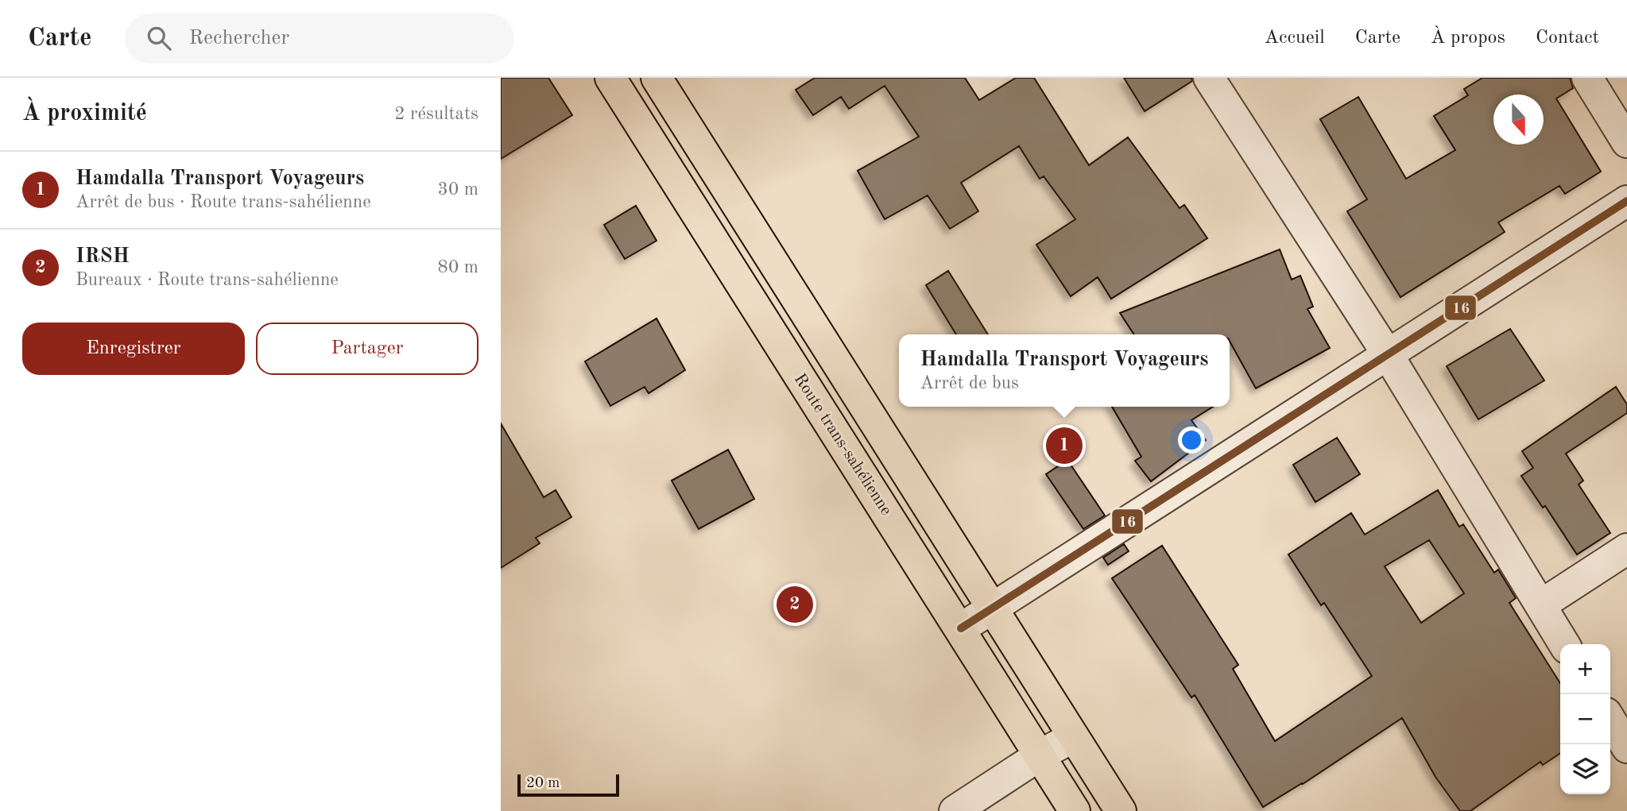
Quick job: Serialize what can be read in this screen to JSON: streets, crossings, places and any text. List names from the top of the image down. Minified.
{"streets":{"highway":["Route trans-sahélienne"]},"lines":["transit line 16"],"scale_bar":"20 m","north":"bottom","page":{"header":"Carte","search":"Rechercher","nav":["Accueil","Carte","À propos","Contact"],"heading":["À proximité","2 résultats"],"list":[{"mark":"1","name":"Hamdalla Transport Voyageurs","note":"Arrêt de bus · Route trans-sahélienne","value":"30 m"},{"mark":"2","name":"IRSH","note":"Bureaux · Route trans-sahélienne","value":"80 m"}],"buttons":["Enregistrer","Partager"],"popup":["Hamdalla Transport Voyageurs","Arrêt de bus"],"pins":["1","2"],"map_buttons":["+","−"],"scale":"20 m"}}
